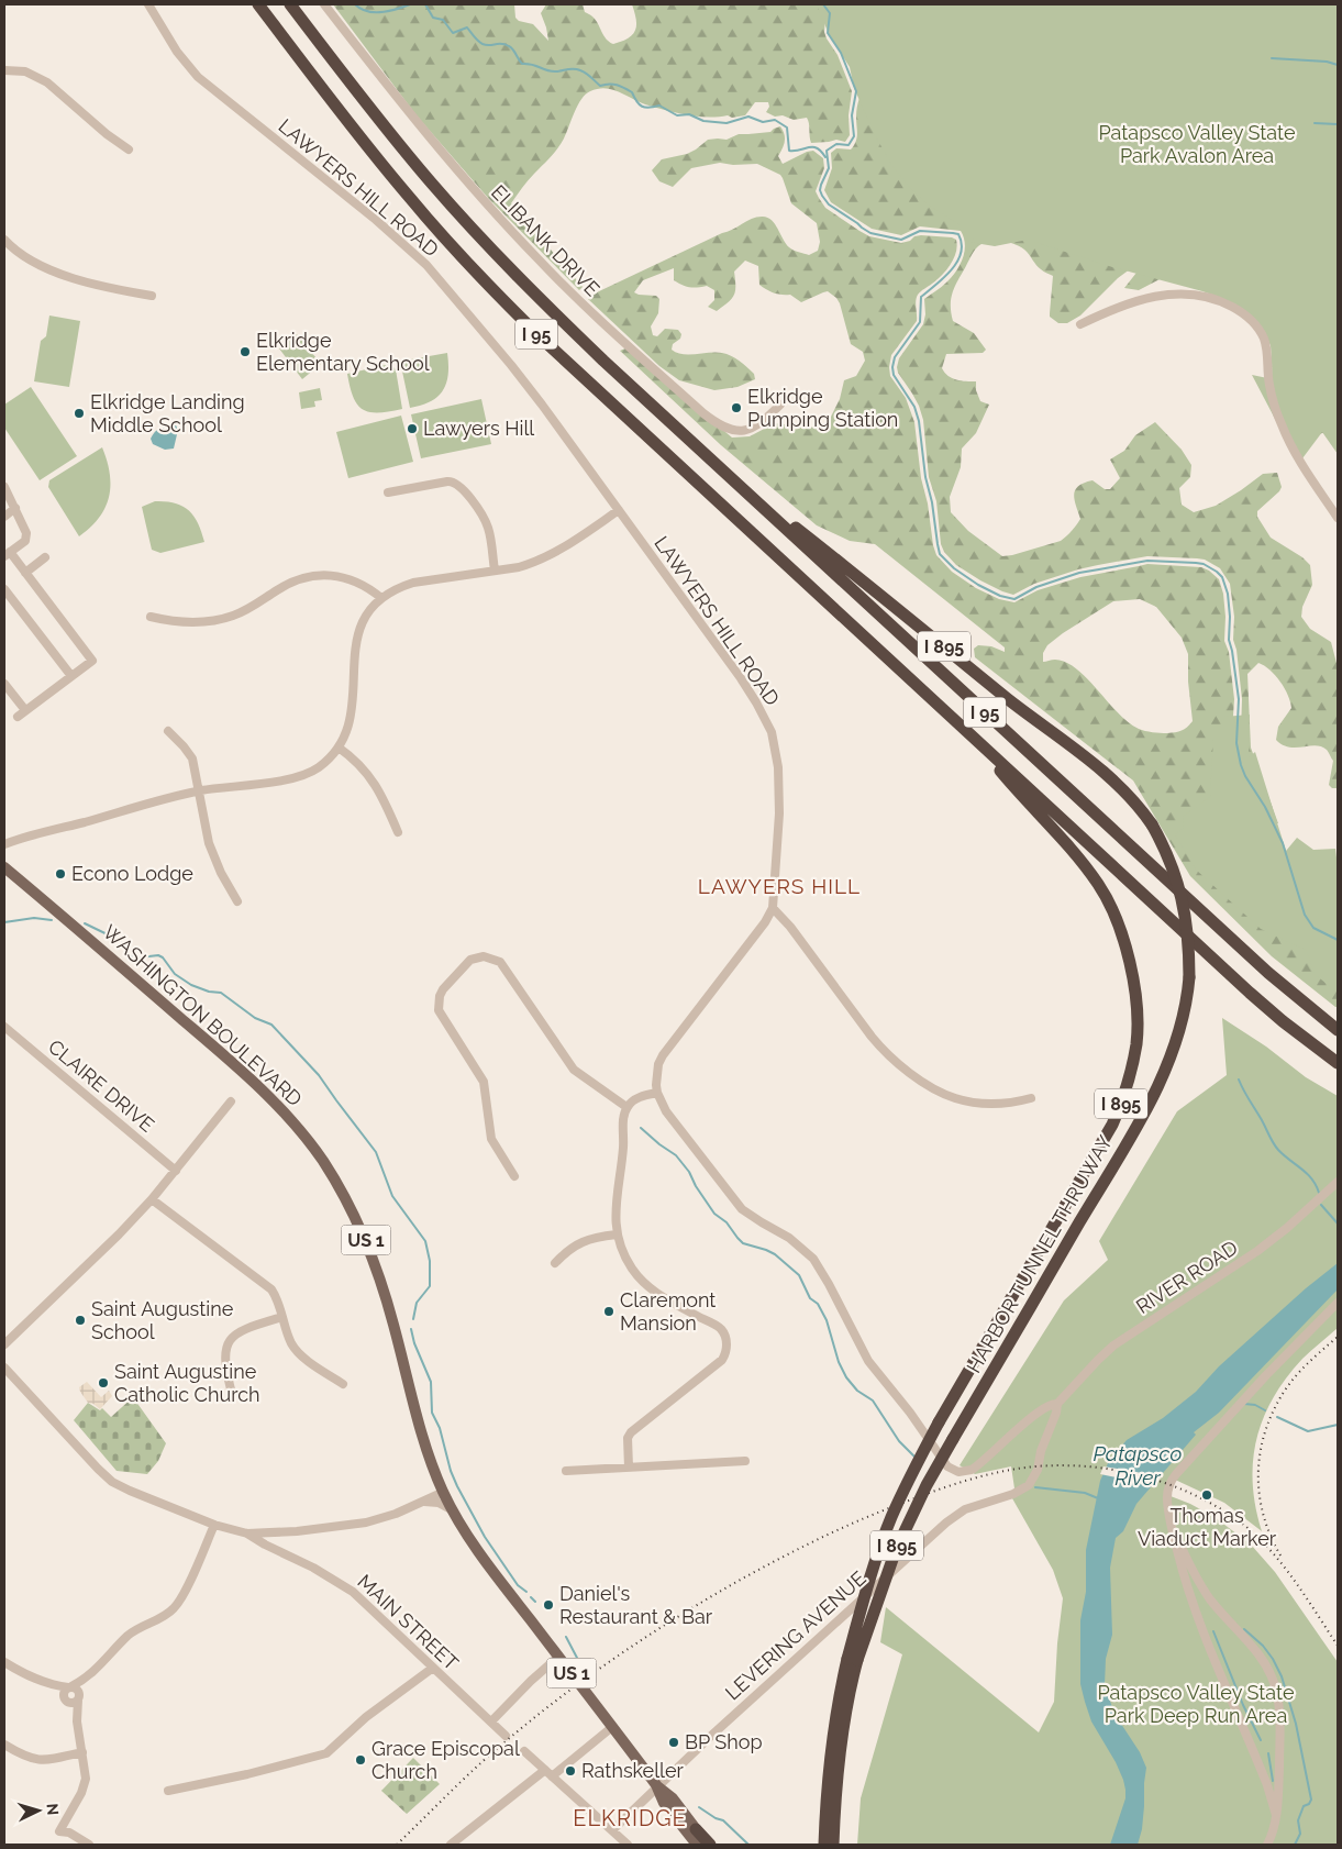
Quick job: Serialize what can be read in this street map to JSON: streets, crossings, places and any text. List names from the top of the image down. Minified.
{"streets":{"highway":["I 95","I 895","HARBOR TUNNEL THRUWAY"],"main road":["WASHINGTON BOULEVARD","US 1"],"street":["LAWYERS HILL ROAD","ELIBANK DRIVE","CLAIRE DRIVE","RIVER ROAD","MAIN STREET","LEVERING AVENUE"]},"crossings":[["I 95","HARBOR TUNNEL THRUWAY"],["WASHINGTON BOULEVARD","LEVERING AVENUE"],["RIVER ROAD","LEVERING AVENUE"]],"districts":["LAWYERS HILL","ELKRIDGE"],"water":["Patapsco River"],"parks":["Patapsco Valley State Park Avalon Area","Patapsco Valley State Park Deep Run Area"],"places":["Elkridge Elementary School","Elkridge Pumping Station","Elkridge Landing Middle School","Lawyers Hill","Econo Lodge","Claremont Mansion","Saint Augustine School","Saint Augustine Catholic Church","Thomas Viaduct Marker","Daniel's Restaurant & Bar","BP Shop","Grace Episcopal Church","Rathskeller"],"north":"right"}
